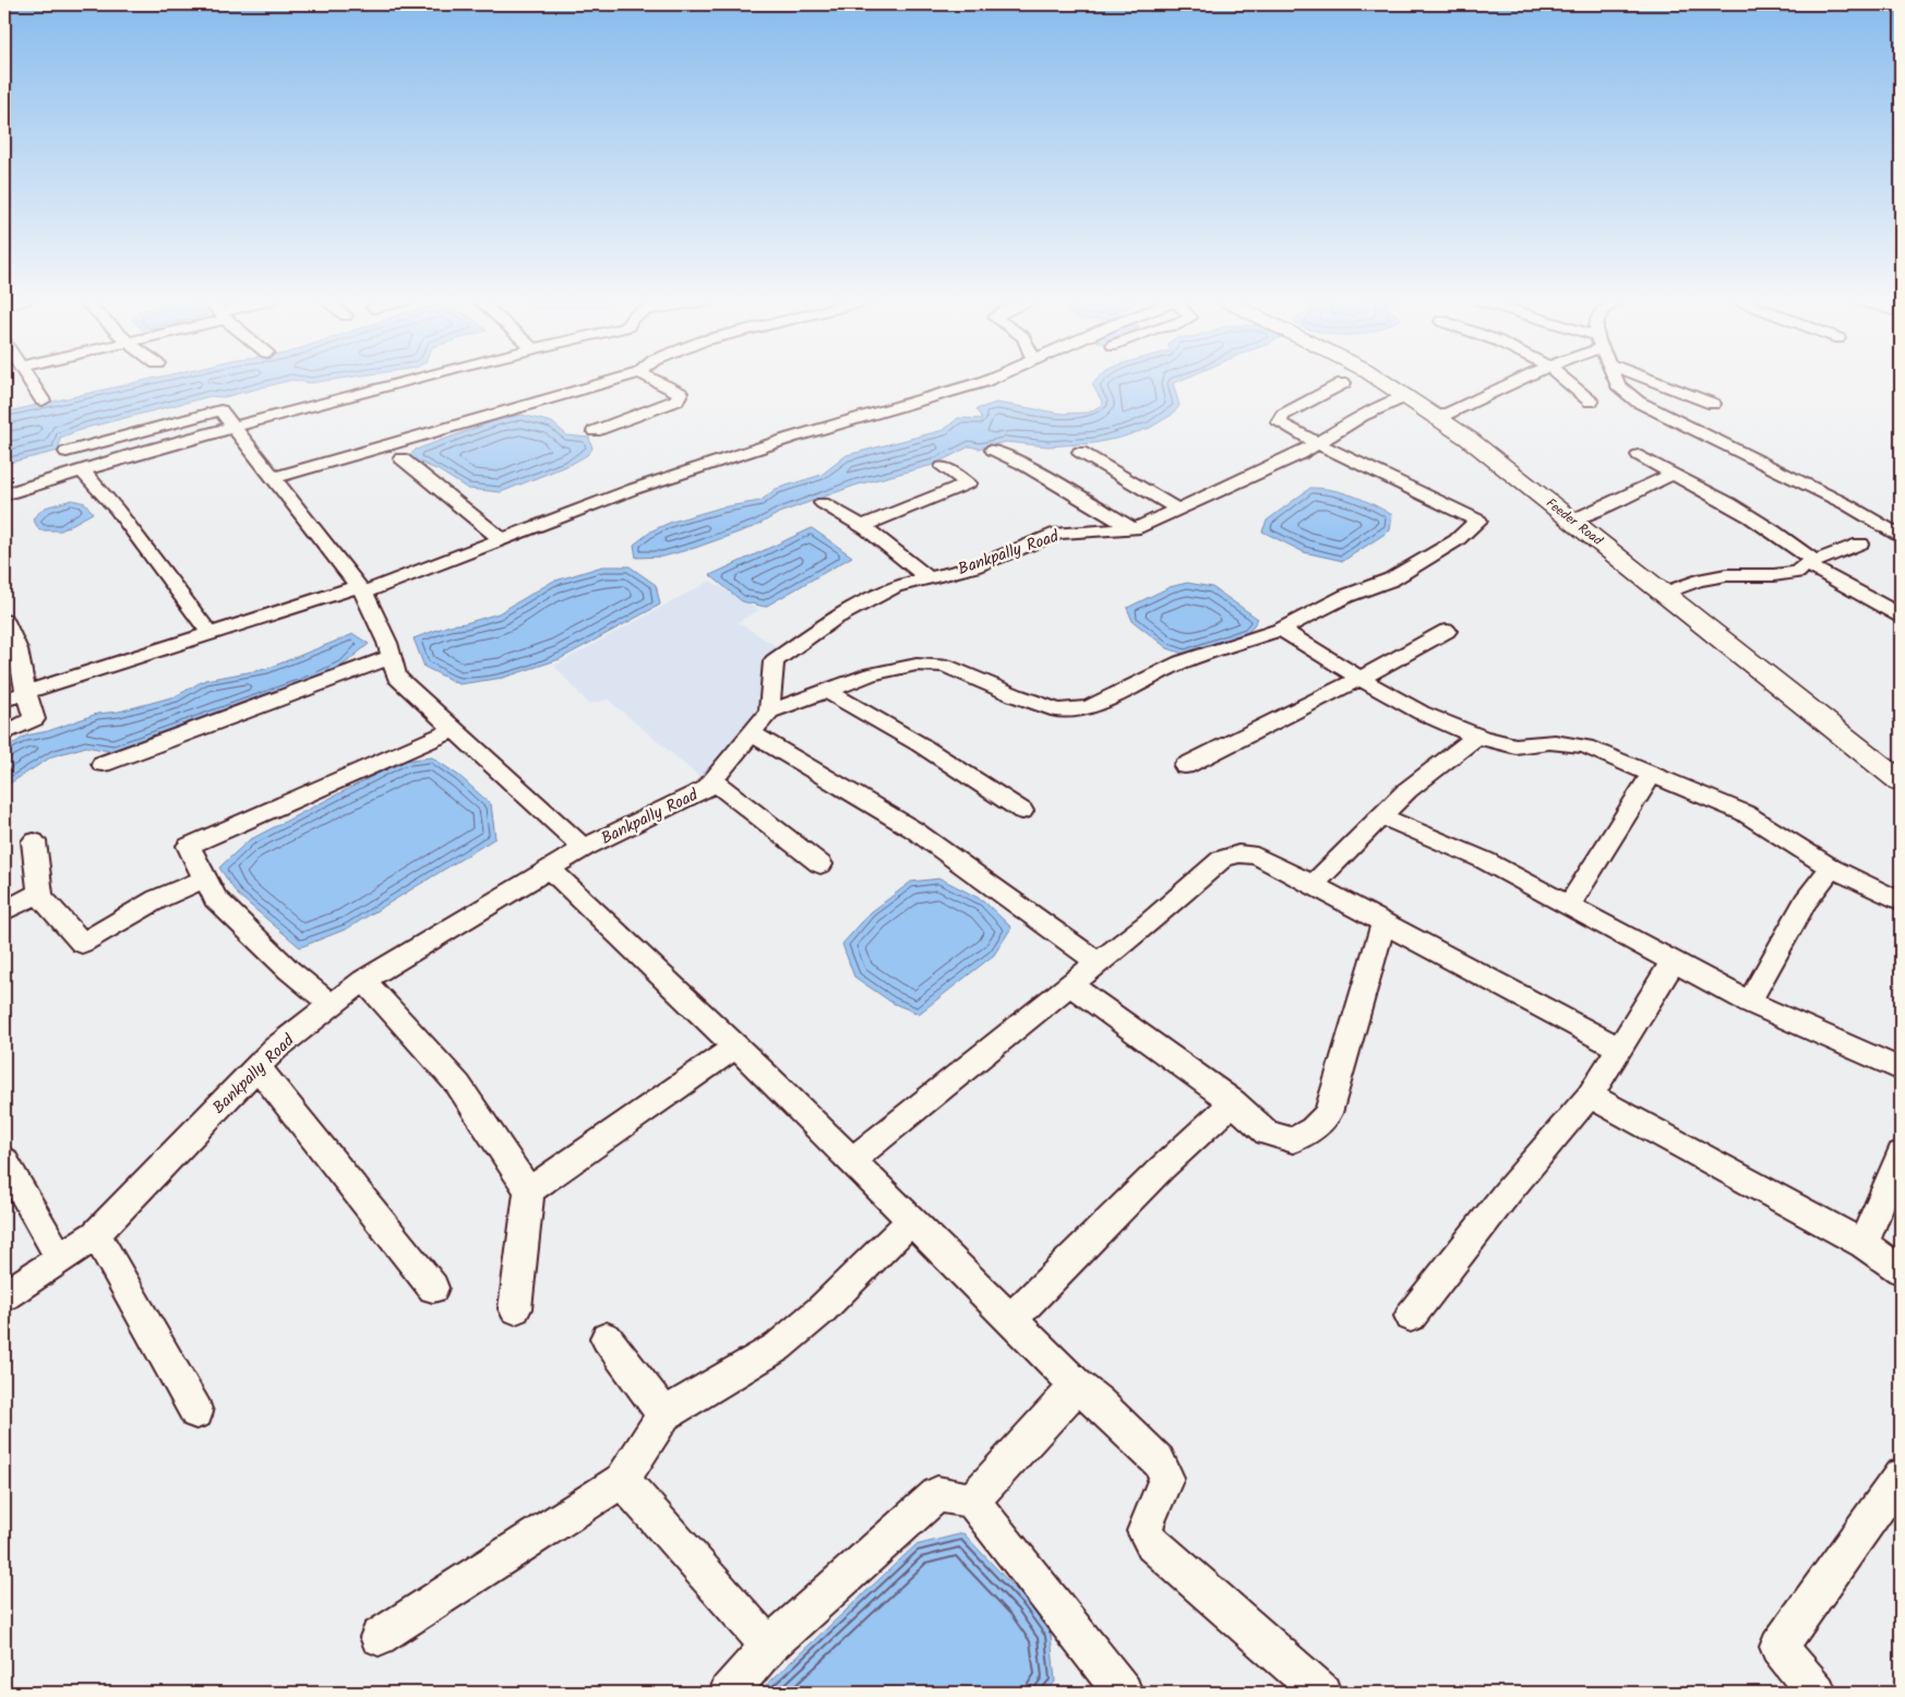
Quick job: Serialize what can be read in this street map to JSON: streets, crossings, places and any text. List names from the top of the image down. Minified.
{"streets":{"street":["Feeder Road","Bankpally Road"]},"crossings":[["Feeder Road","Bankpally Road"]]}
